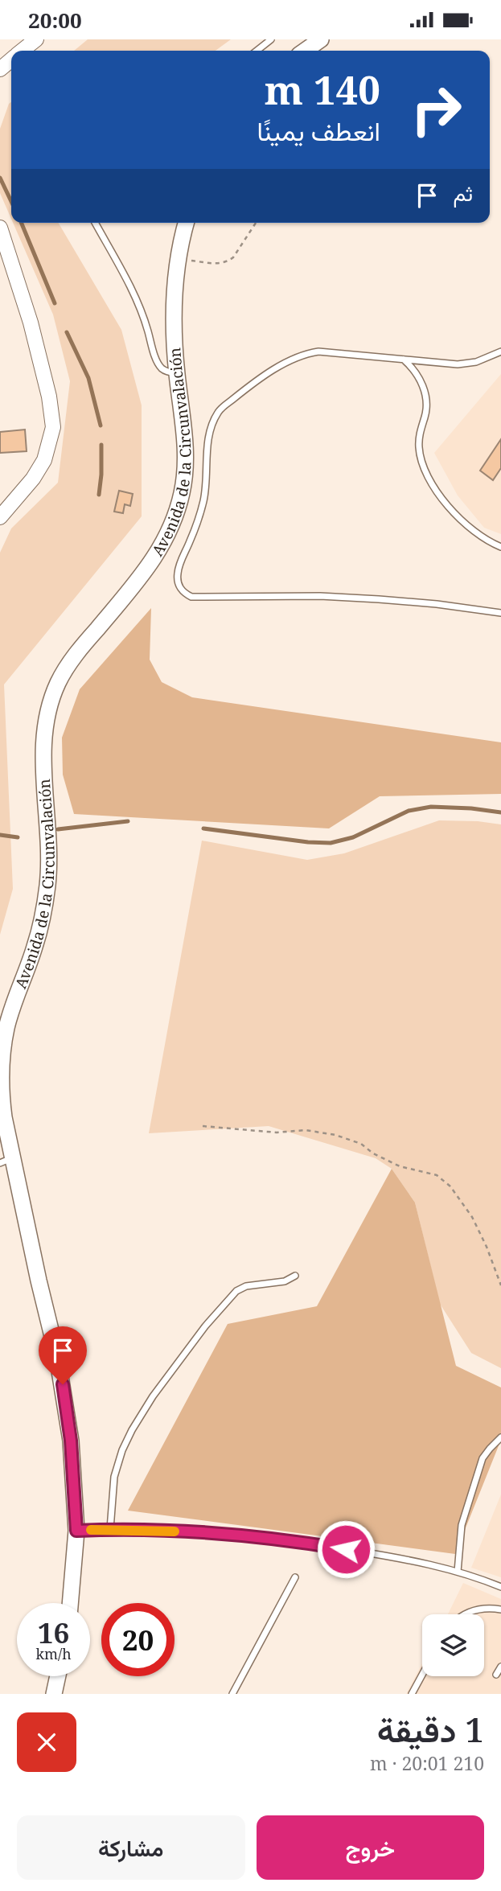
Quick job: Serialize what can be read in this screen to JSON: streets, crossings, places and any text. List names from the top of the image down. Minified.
{"streets":{"main road":["Avenida de la Circunvalación"]},"page":{"status":"20:00","turn":["140 m","انعطف يمينًا"],"then":"ثم","speed":"16 km/h","limit":"20","heading":["1 دقيقة","210 m · 20:01"],"buttons":["خروج","مشاركة"]}}
